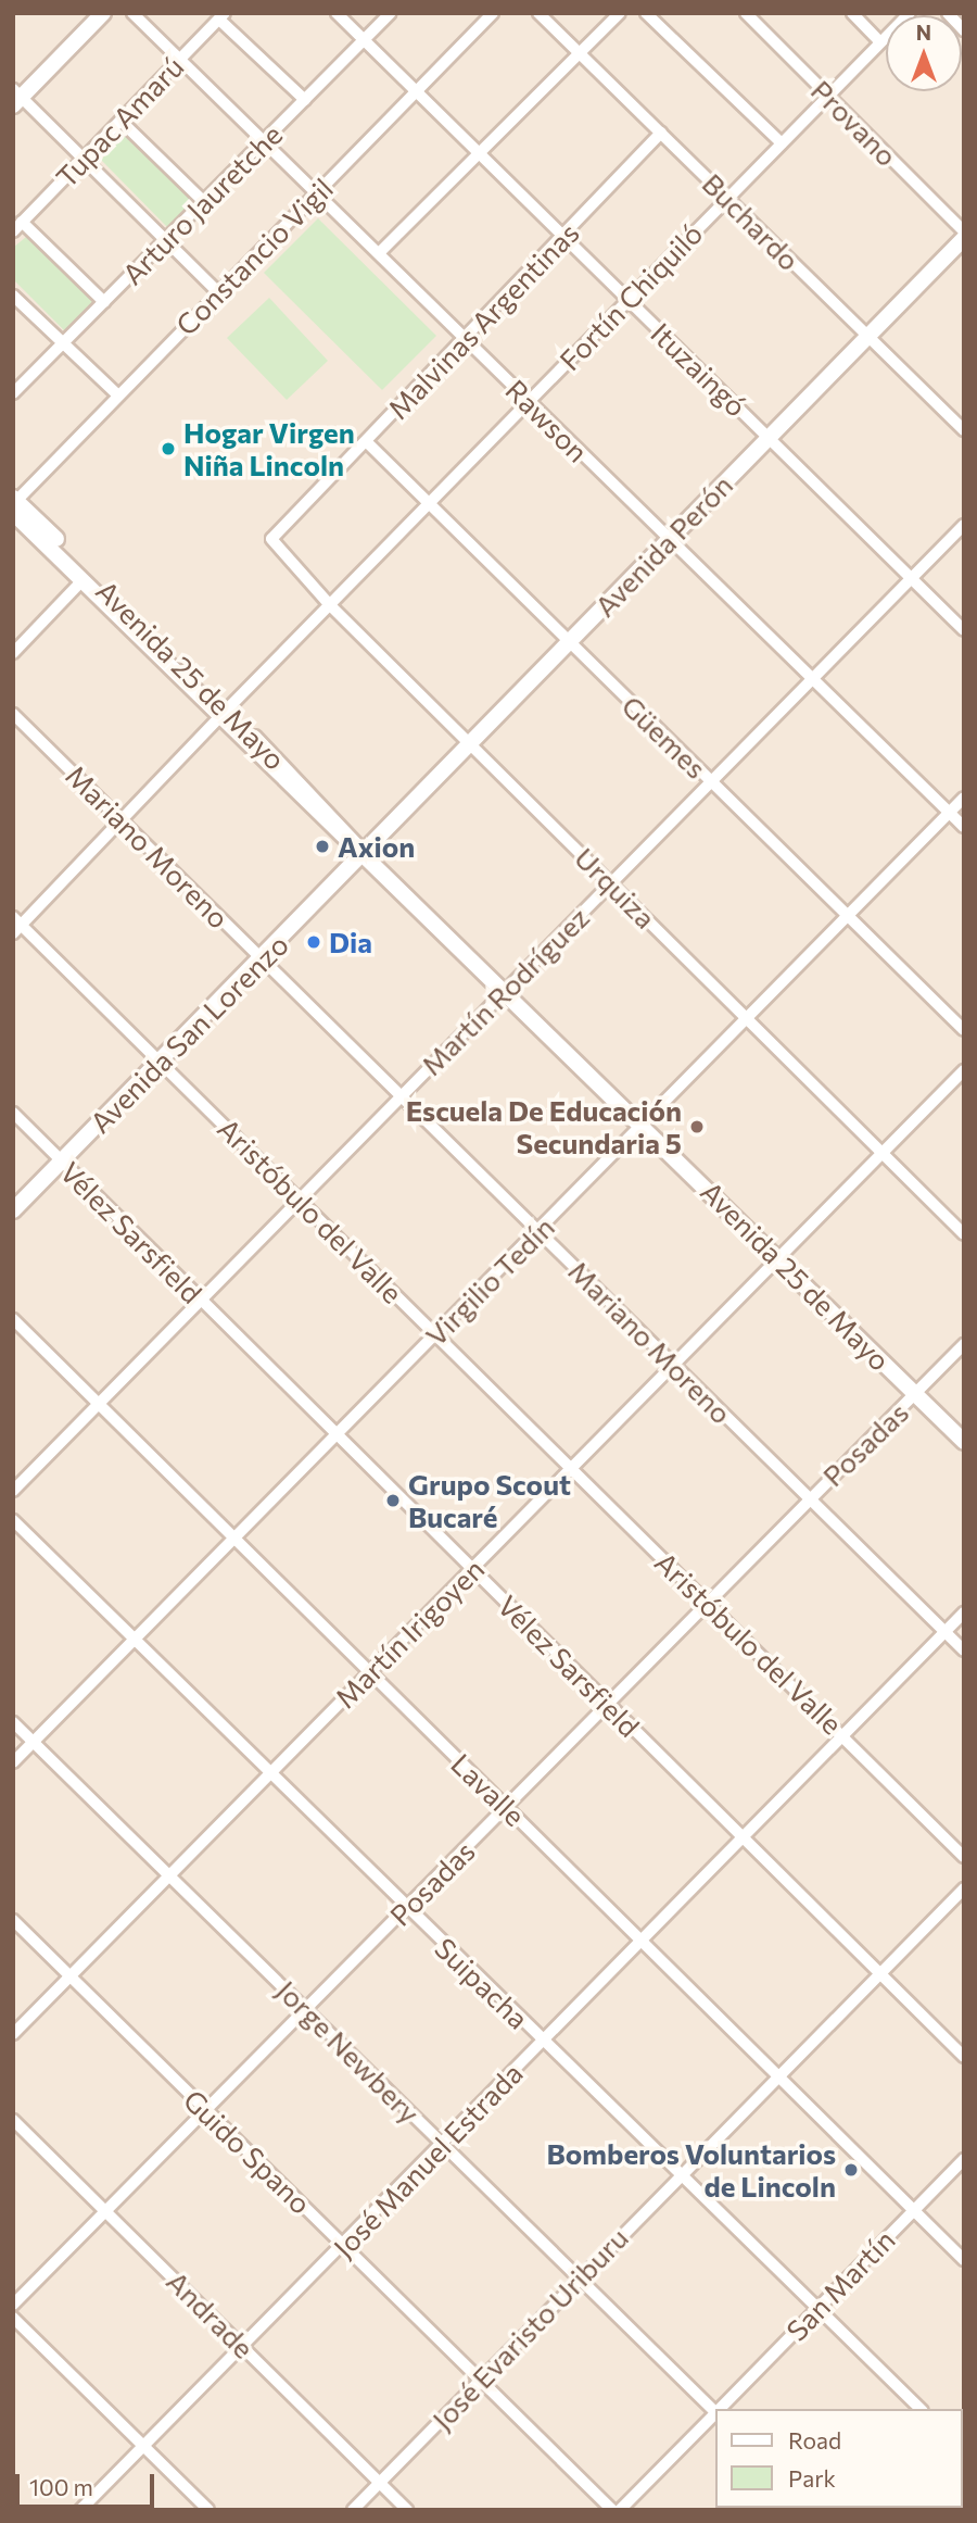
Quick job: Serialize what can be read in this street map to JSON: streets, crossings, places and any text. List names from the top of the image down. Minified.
{"streets":{"main road":["Avenida Perón","Avenida 25 de Mayo","Avenida San Lorenzo"],"street":["Tupac Amarú","Provano","Arturo Jauretche","Buchardo","Constancio Vigil","Fortín Chiquiló","Malvinas Argentinas","Ituzaingó","Rawson","Güemes","Mariano Moreno","Urquiza","Martín Rodríguez","Aristóbulo del Valle","Vélez Sarsfield","Virgilio Tedín","Posadas","Martín Irigoyen","Lavalle","Suipacha","Jorge Newbery","Guido Spano","José Manuel Estrada","San Martín","Andrade","José Evaristo Uriburu"]},"crossings":[["Tupac Amarú","Rawson"],["Provano","Fortín Chiquiló"],["Arturo Jauretche","Ituzaingó"],["Arturo Jauretche","Rawson"],["Buchardo","Fortín Chiquiló"],["Buchardo","Malvinas Argentinas"],["Buchardo","Avenida Perón"],["Constancio Vigil","Ituzaingó"],["Constancio Vigil","Rawson"],["Constancio Vigil","Avenida 25 de Mayo"],["Fortín Chiquiló","Ituzaingó"],["Fortín Chiquiló","Rawson"],["Fortín Chiquiló","Avenida 25 de Mayo"],["Fortín Chiquiló","Güemes"],["Fortín Chiquiló","Mariano Moreno"],["Fortín Chiquiló","Urquiza"],["Fortín Chiquiló","Aristóbulo del Valle"],["Malvinas Argentinas","Ituzaingó"],["Malvinas Argentinas","Rawson"],["Malvinas Argentinas","Güemes"],["Malvinas Argentinas","Urquiza"],["Ituzaingó","Avenida Perón"],["Ituzaingó","Martín Rodríguez"],["Rawson","Avenida Perón"],["Rawson","Martín Rodríguez"],["Rawson","Virgilio Tedín"],["Avenida Perón","Avenida 25 de Mayo"],["Avenida Perón","Güemes"],["Avenida Perón","Urquiza"],["Avenida Perón","Avenida San Lorenzo"],["Avenida 25 de Mayo","Martín Rodríguez"],["Avenida 25 de Mayo","Avenida San Lorenzo"],["Avenida 25 de Mayo","Virgilio Tedín"],["Avenida 25 de Mayo","Posadas"],["Avenida 25 de Mayo","Martín Irigoyen"],["Güemes","Martín Rodríguez"],["Güemes","Virgilio Tedín"],["Mariano Moreno","Martín Rodríguez"],["Mariano Moreno","Avenida San Lorenzo"],["Mariano Moreno","Virgilio Tedín"],["Mariano Moreno","Posadas"],["Mariano Moreno","Martín Irigoyen"],["Mariano Moreno","José Manuel Estrada"],["Urquiza","Martín Rodríguez"],["Urquiza","Virgilio Tedín"],["Urquiza","Martín Irigoyen"],["Martín Rodríguez","Aristóbulo del Valle"],["Martín Rodríguez","Vélez Sarsfield"],["Martín Rodríguez","Lavalle"],["Avenida San Lorenzo","Aristóbulo del Valle"],["Avenida San Lorenzo","Vélez Sarsfield"],["Aristóbulo del Valle","Virgilio Tedín"],["Aristóbulo del Valle","Posadas"],["Aristóbulo del Valle","Martín Irigoyen"],["Aristóbulo del Valle","José Manuel Estrada"],["Vélez Sarsfield","Virgilio Tedín"],["Vélez Sarsfield","Posadas"],["Vélez Sarsfield","Martín Irigoyen"],["Vélez Sarsfield","José Manuel Estrada"],["Vélez Sarsfield","José Evaristo Uriburu"],["Virgilio Tedín","Lavalle"],["Virgilio Tedín","Suipacha"],["Virgilio Tedín","Jorge Newbery"],["Posadas","Lavalle"],["Posadas","Suipacha"],["Posadas","Jorge Newbery"],["Posadas","Guido Spano"],["Posadas","Andrade"],["Martín Irigoyen","Lavalle"],["Martín Irigoyen","Suipacha"],["Martín Irigoyen","Jorge Newbery"],["Martín Irigoyen","Guido Spano"],["Lavalle","José Manuel Estrada"],["Lavalle","San Martín"],["Lavalle","José Evaristo Uriburu"],["Suipacha","José Manuel Estrada"],["Suipacha","San Martín"],["Suipacha","José Evaristo Uriburu"],["Jorge Newbery","José Manuel Estrada"],["Jorge Newbery","José Evaristo Uriburu"],["Guido Spano","José Manuel Estrada"],["Guido Spano","José Evaristo Uriburu"],["José Manuel Estrada","Andrade"],["Andrade","José Evaristo Uriburu"]],"places":["Hogar Virgen Niña Lincoln","Axion","Dia","Escuela De Educación Secundaria 5","Grupo Scout Bucaré","Bomberos Voluntarios de Lincoln"],"legend":["Road","Park"],"scale_bar":"100 m","north":"top"}
